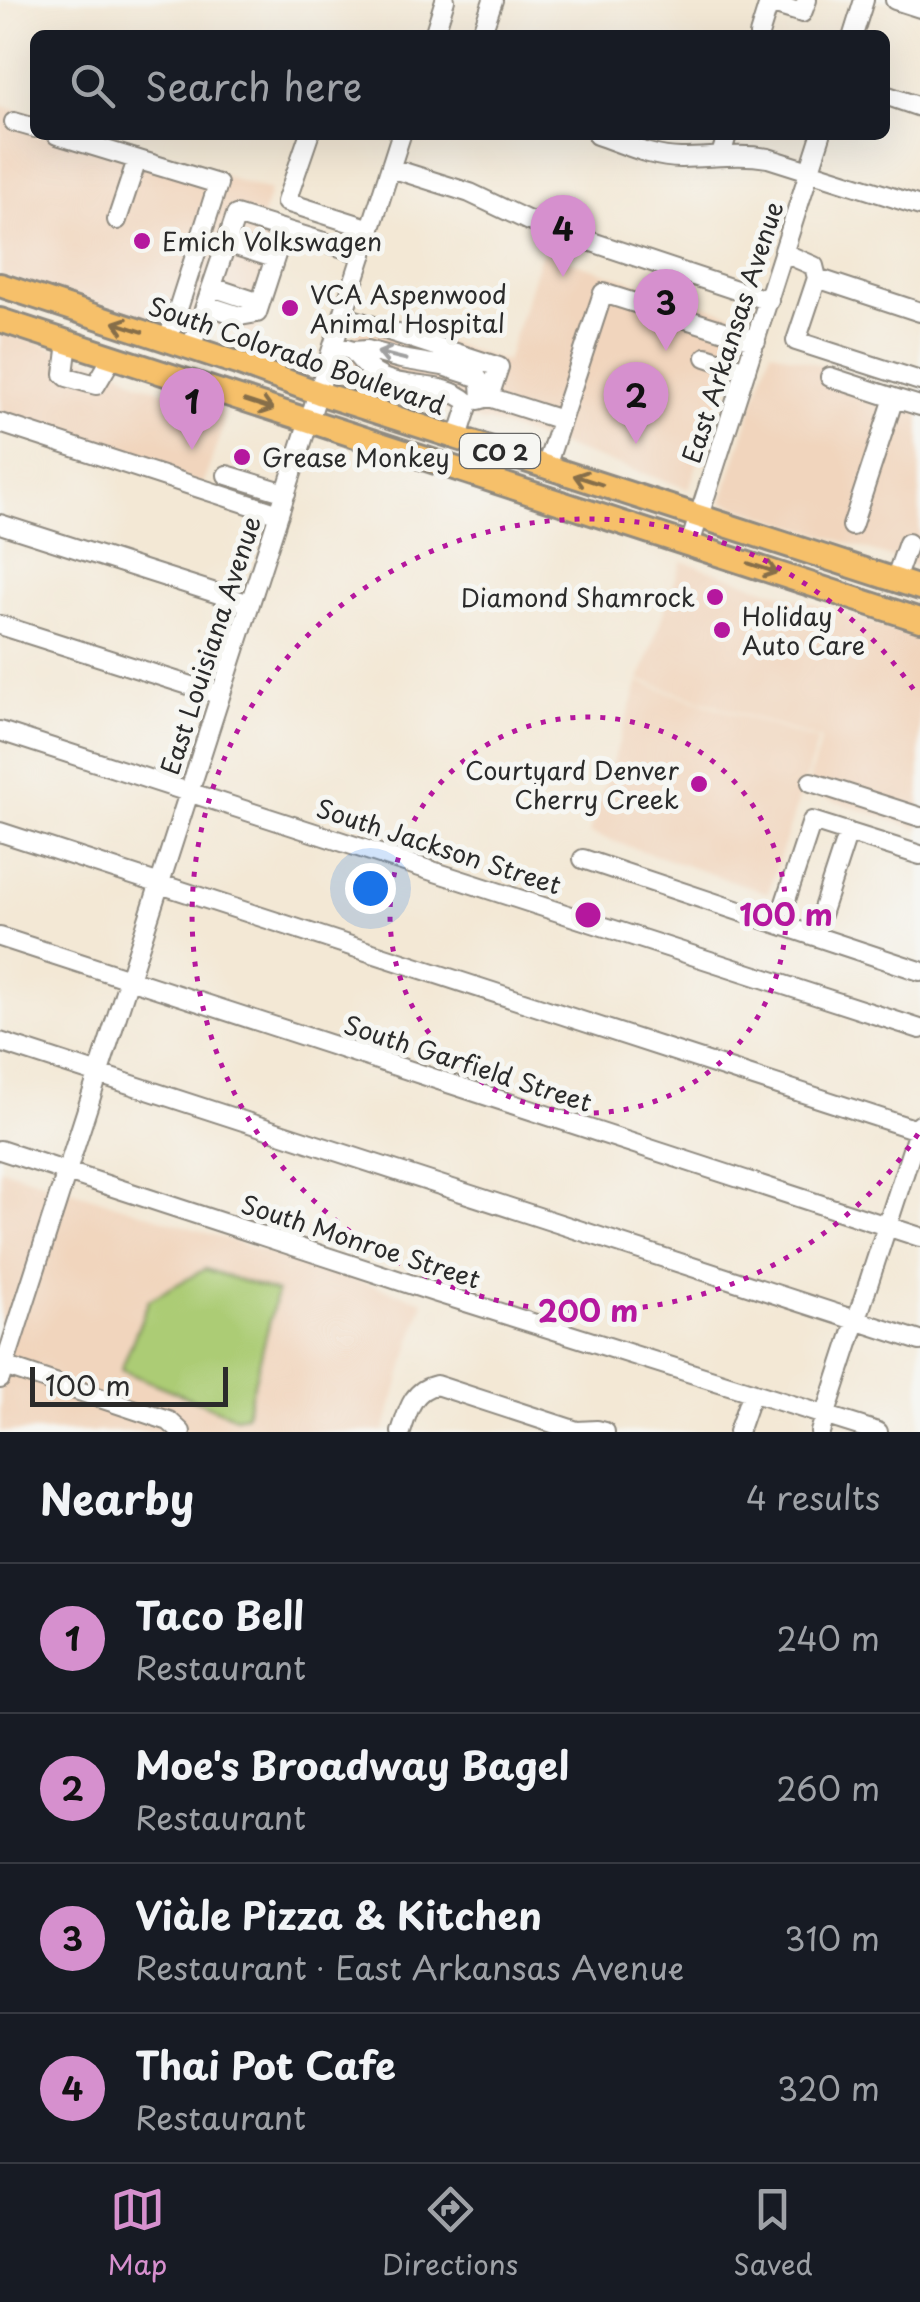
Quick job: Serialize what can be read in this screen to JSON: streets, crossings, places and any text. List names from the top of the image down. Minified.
{"streets":{"main road":["South Colorado Boulevard","CO 2"],"street":["East Arkansas Avenue","East Louisiana Avenue","South Jackson Street","South Garfield Street","South Monroe Street"]},"crossings":[["East Arkansas Avenue","South Colorado Boulevard"],["East Arkansas Avenue","CO 2"],["South Colorado Boulevard","East Louisiana Avenue"],["CO 2","East Louisiana Avenue"],["East Louisiana Avenue","South Jackson Street"],["East Louisiana Avenue","South Garfield Street"],["East Louisiana Avenue","South Monroe Street"]],"places":["Emich Volkswagen","VCA Aspenwood Animal Hospital","Grease Monkey","Diamond Shamrock","Holiday Auto Care","Courtyard Denver Cherry Creek"],"scale_bar":"100 m","page":{"search":"Search here","pins":["4","3","2","1"],"scale":"100 m","heading":["Nearby","4 results"],"list":[{"mark":"1","name":"Taco Bell","note":"Restaurant","value":"240 m"},{"mark":"2","name":"Moe's Broadway Bagel","note":"Restaurant","value":"260 m"},{"mark":"3","name":"Viàle Pizza & Kitchen","note":"Restaurant · East Arkansas Avenue","value":"310 m"},{"mark":"4","name":"Thai Pot Cafe","note":"Restaurant","value":"320 m"}],"nav":["Map","Directions","Saved"]},"rings":["100 m","200 m"]}
